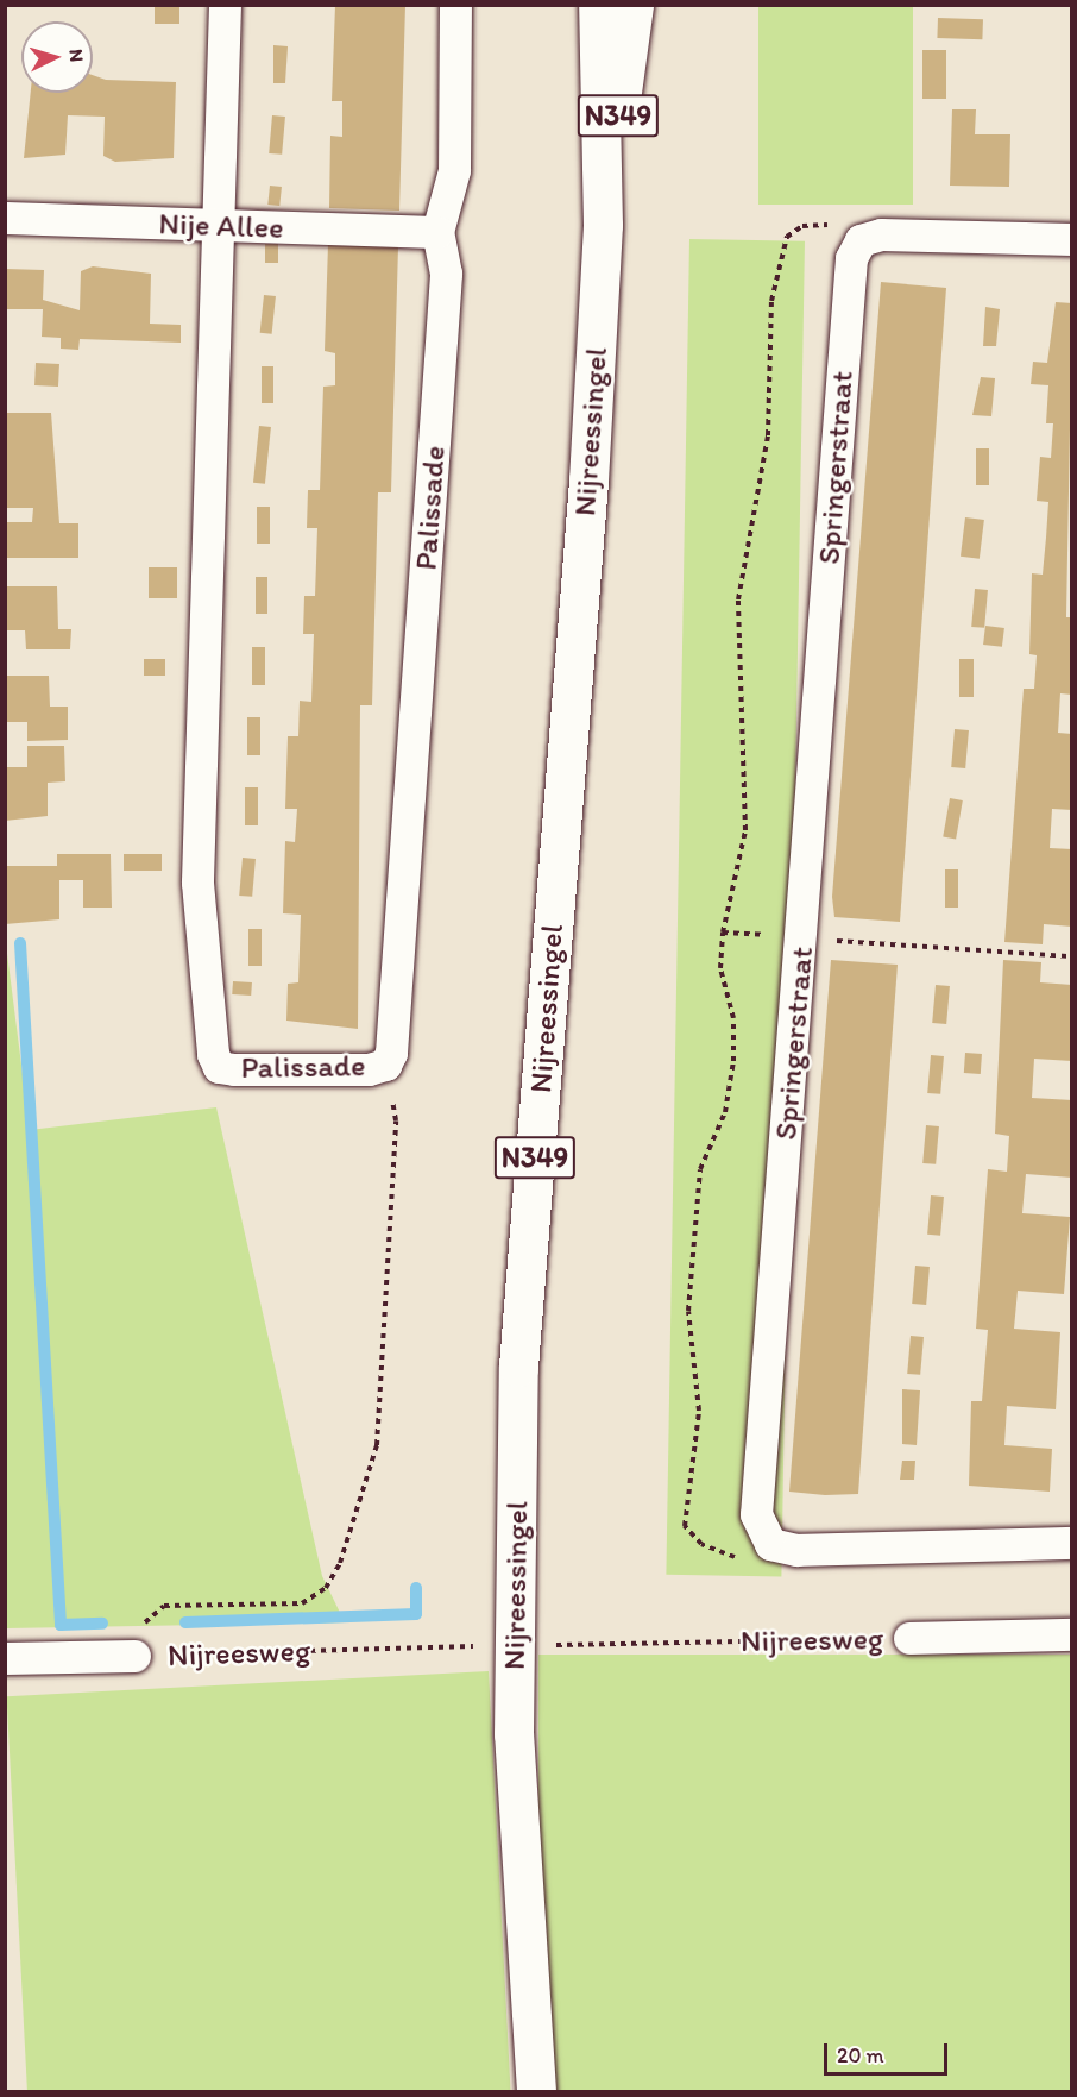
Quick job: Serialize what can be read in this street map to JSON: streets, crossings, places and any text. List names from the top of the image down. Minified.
{"streets":{"main road":["N349","Nijreessingel"],"street":["Nije Allee","Springerstraat","Palissade","Nijreesweg"]},"crossings":[["Nije Allee","Palissade"]],"scale_bar":"20 m","north":"right"}
